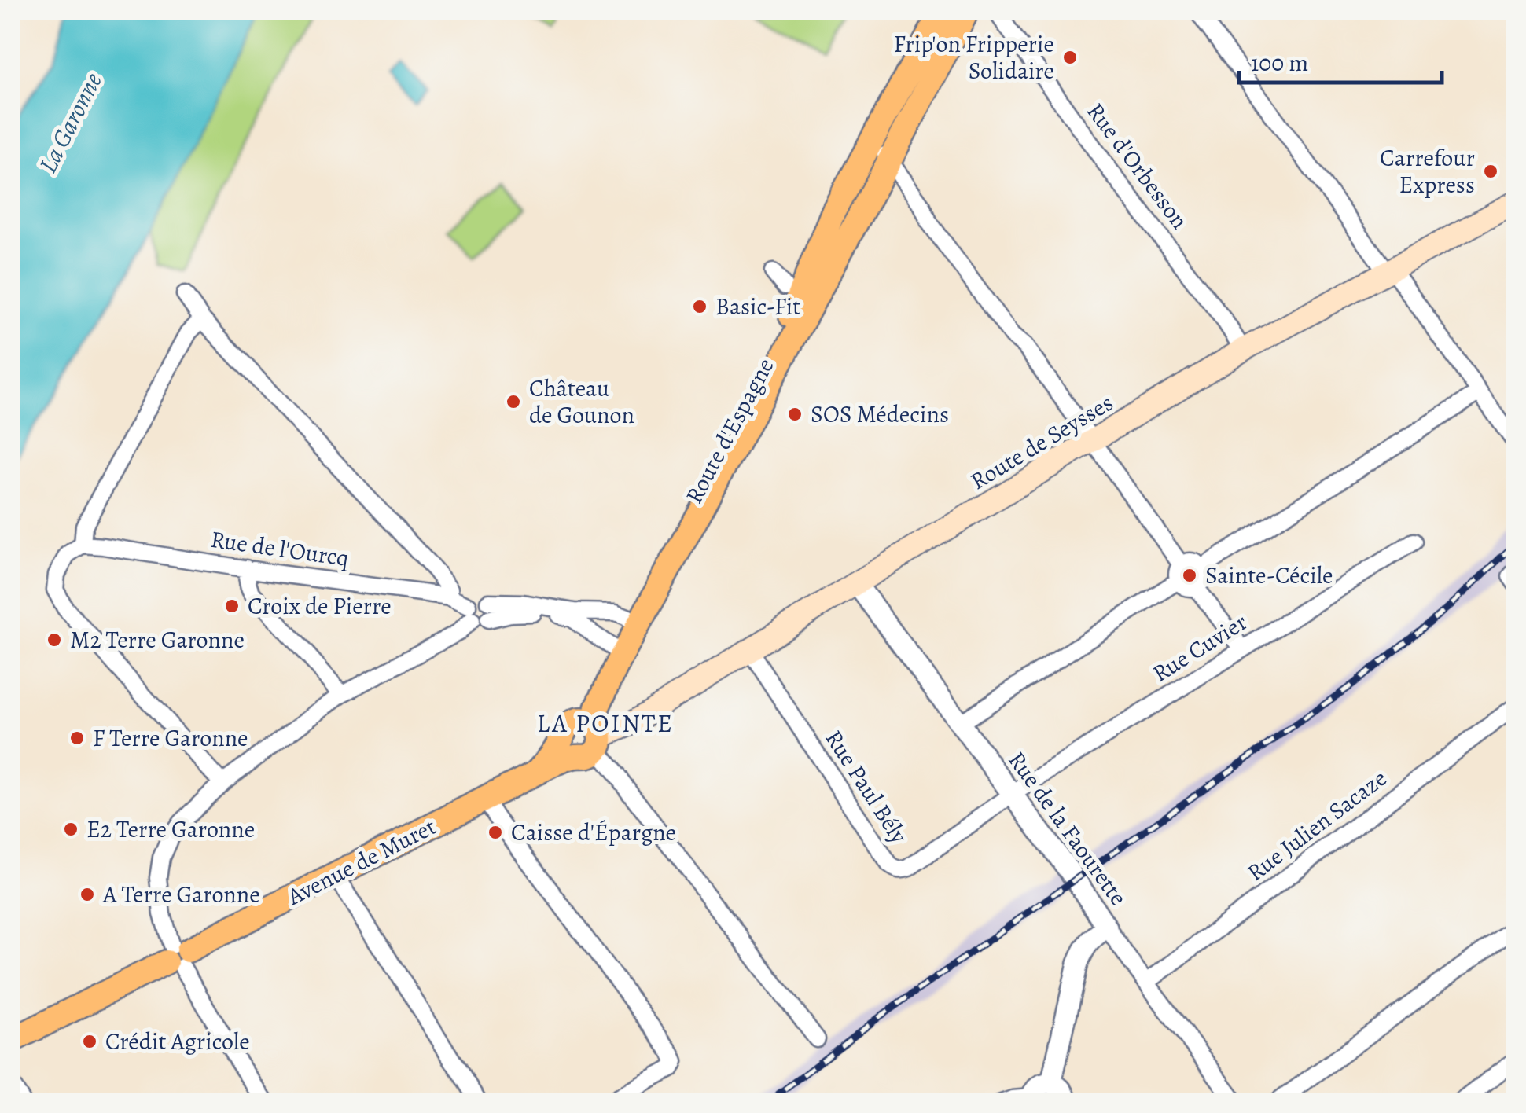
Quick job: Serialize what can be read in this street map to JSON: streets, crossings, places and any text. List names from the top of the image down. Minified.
{"streets":{"main road":["Route d'Espagne","Route de Seysses","Avenue de Muret"],"street":["Rue d'Orbesson","Rue de l'Ourcq","Rue Cuvier","Rue Paul Bély","Rue Julien Sacaze","Rue de la Faourette"]},"crossings":[["Rue d'Orbesson","Route de Seysses"],["Route d'Espagne","Route de Seysses"],["Route d'Espagne","Avenue de Muret"],["Route de Seysses","Rue Paul Bély"],["Route de Seysses","Rue de la Faourette"],["Route de Seysses","Avenue de Muret"],["Rue Cuvier","Rue Paul Bély"],["Rue Cuvier","Rue de la Faourette"],["Rue Paul Bély","Rue de la Faourette"],["Rue Julien Sacaze","Rue de la Faourette"]],"districts":["LA POINTE"],"water":["La Garonne"],"places":["Frip'on Fripperie Solidaire","Carrefour Express","Basic-Fit","Château de Gounon","SOS Médecins","Sainte-Cécile","Croix de Pierre","M2 Terre Garonne","F Terre Garonne","E2 Terre Garonne","Caisse d'Épargne","A Terre Garonne","Crédit Agricole"],"scale_bar":"100 m"}
